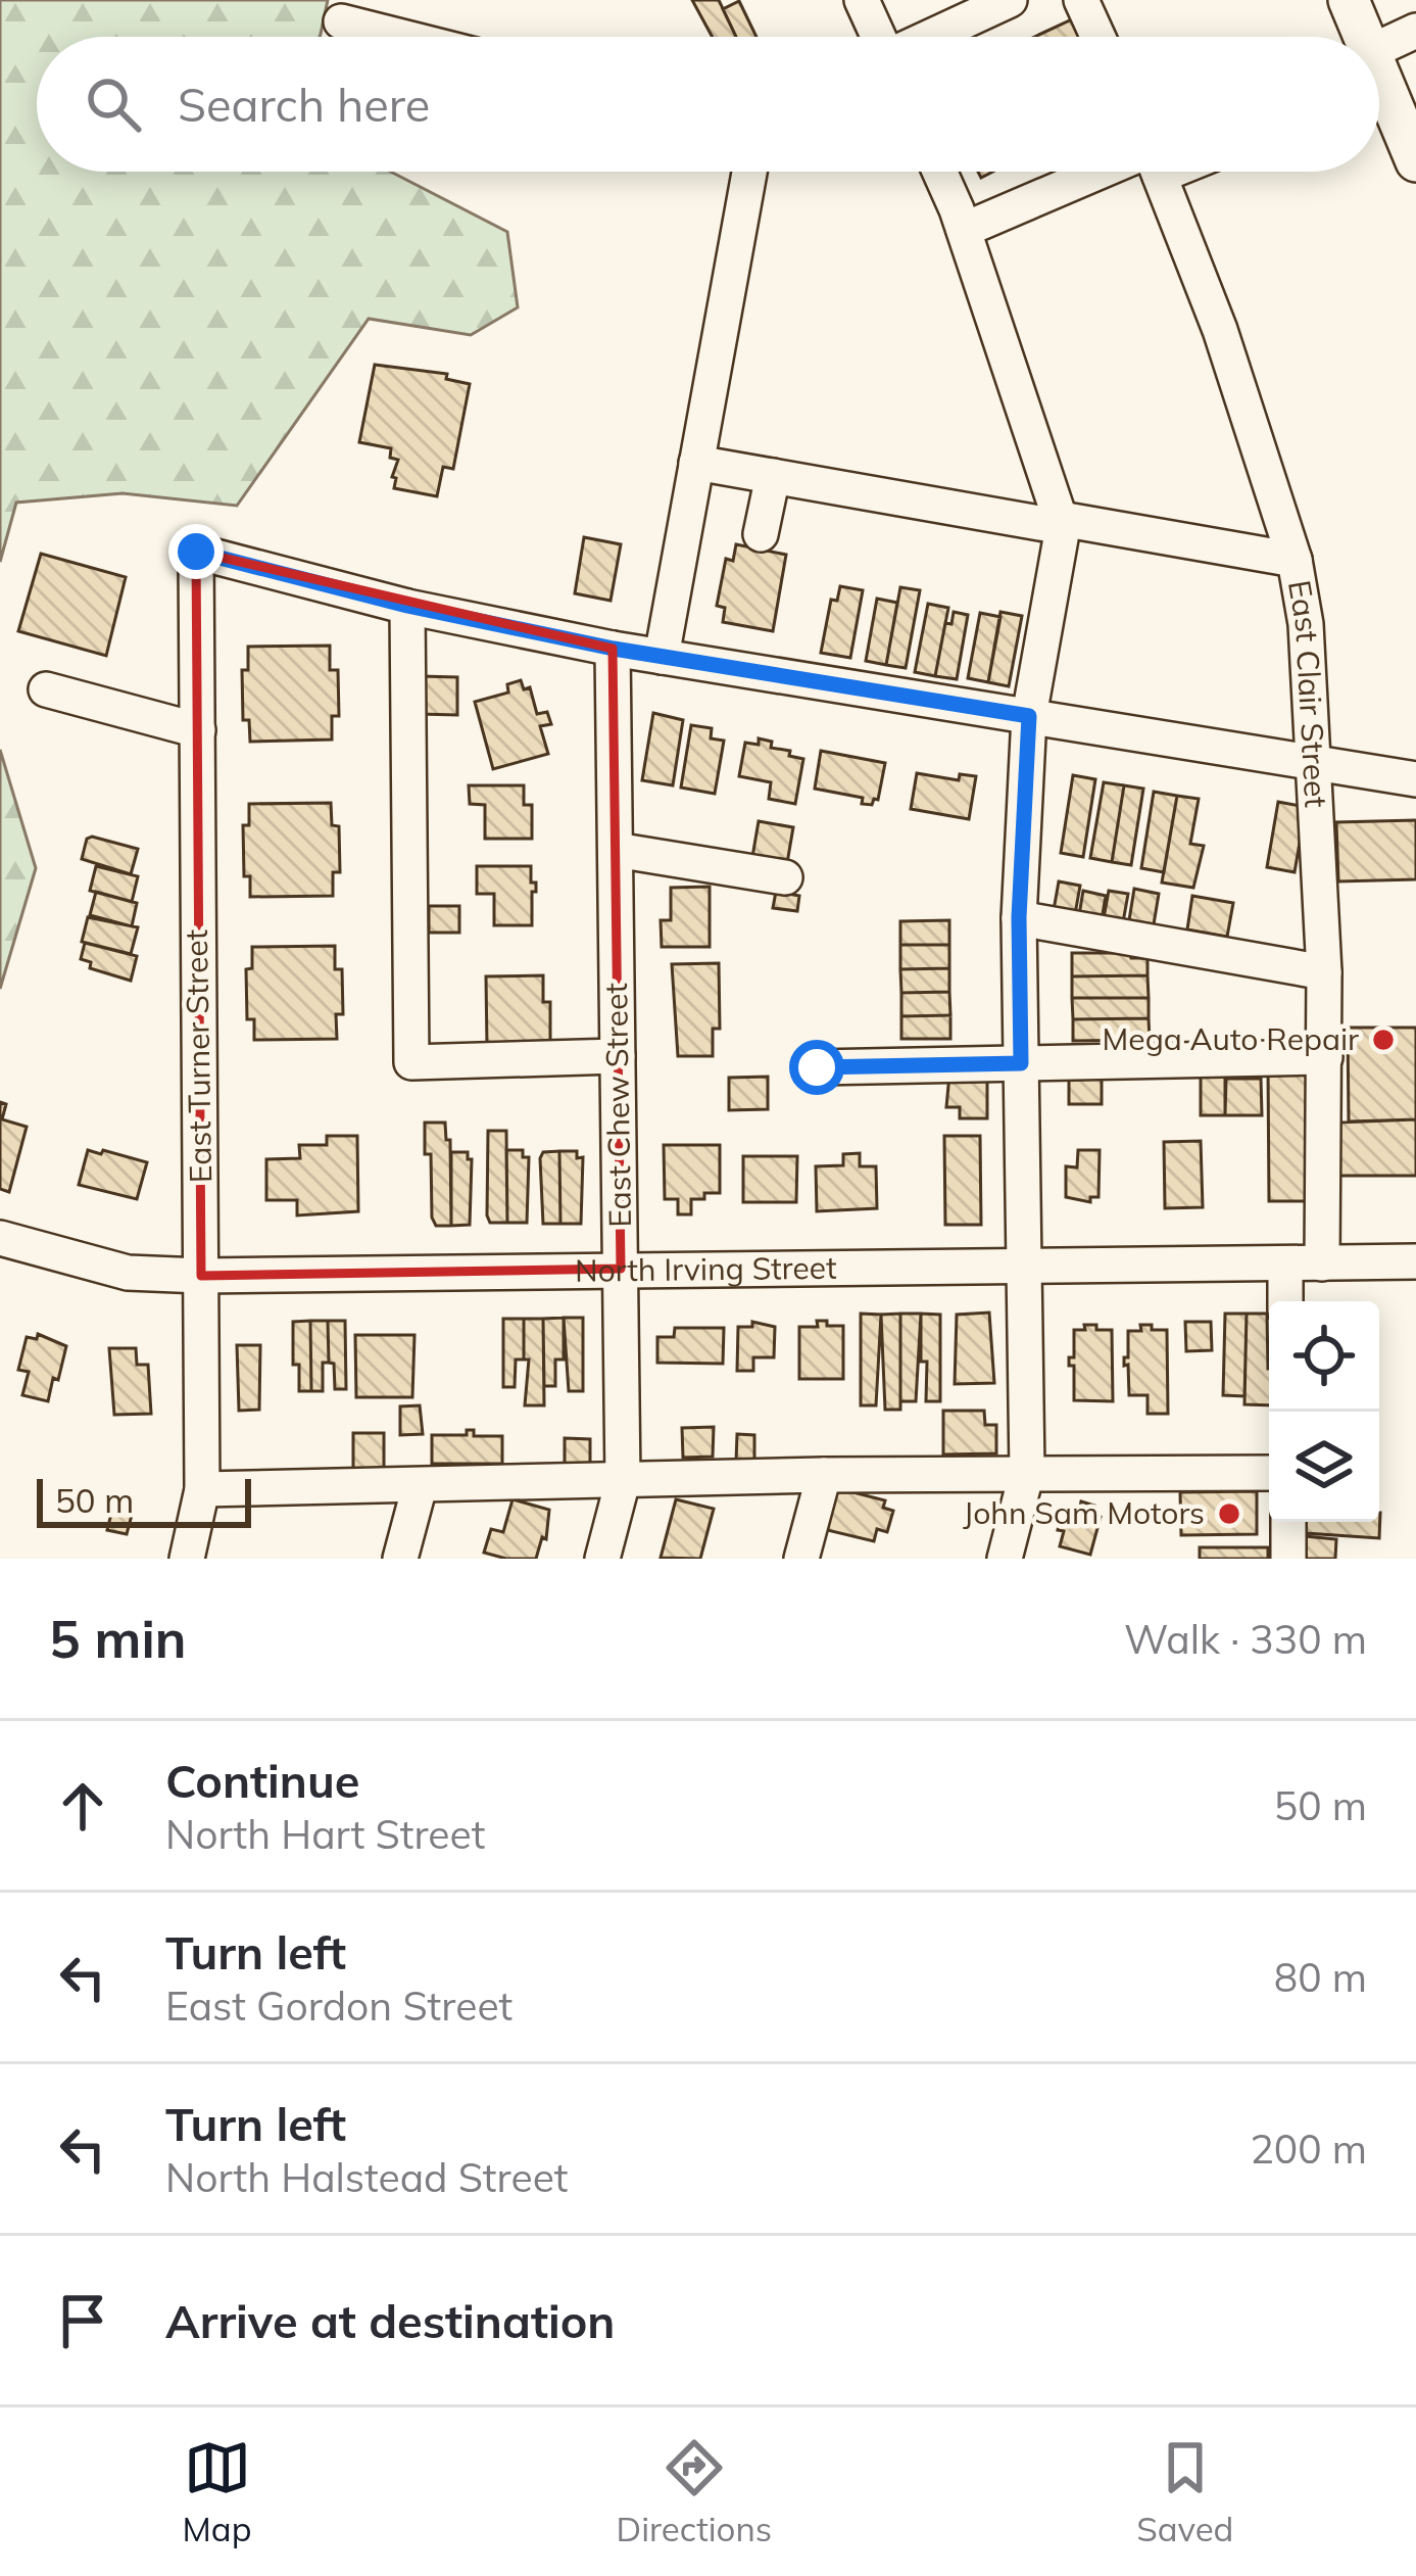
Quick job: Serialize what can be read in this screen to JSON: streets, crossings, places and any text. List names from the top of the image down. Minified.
{"streets":{"street":["East Clair Street","East Turner Street","East Chew Street","North Irving Street"]},"crossings":[["East Clair Street","North Irving Street"],["East Turner Street","North Irving Street"],["East Chew Street","North Irving Street"]],"places":["Mega Auto Repair","John Sam Motors"],"scale_bar":"50 m","page":{"search":"Search here","scale":"50 m","heading":["5 min","Walk · 330 m"],"list":[["Continue","North Hart Street","50 m"],["Turn left","East Gordon Street","80 m"],["Turn left","North Halstead Street","200 m"],"Arrive at destination"],"nav":["Map","Directions","Saved"]}}
